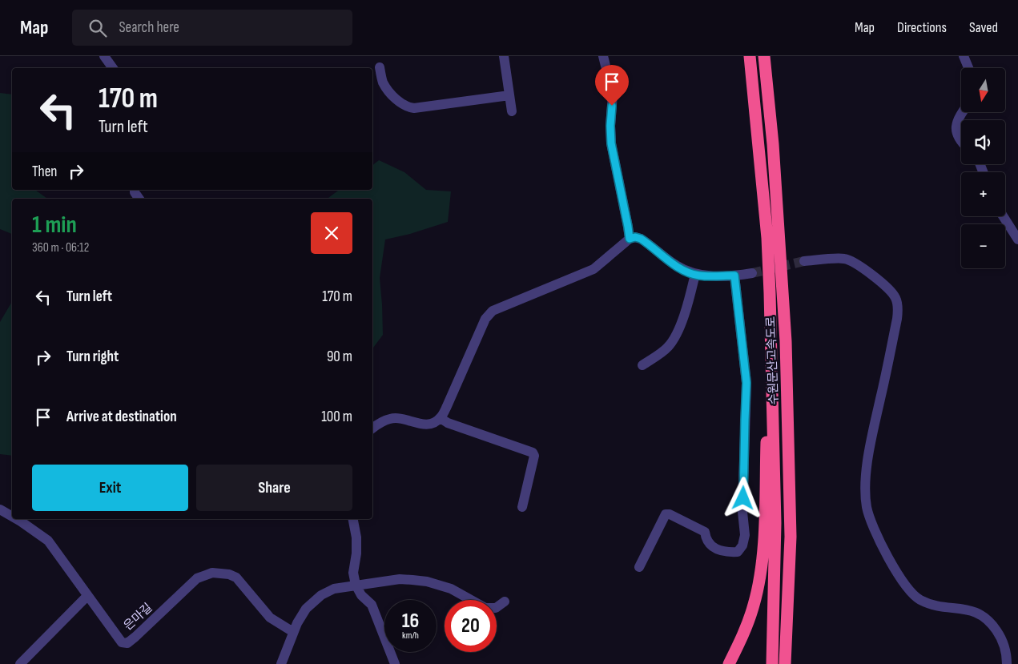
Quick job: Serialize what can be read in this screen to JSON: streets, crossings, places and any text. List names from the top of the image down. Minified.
{"streets":{"highway":["수원문산고속도로"],"street":["은마길"]},"north":"bottom","page":{"header":"Map","search":"Search here","nav":["Map","Directions","Saved"],"map_buttons":["+","−"],"turn":["170 m","Turn left"],"then":"Then","heading":["1 min","360 m · 06:12"],"list":[{"name":"Turn left","value":"170 m"},{"name":"Turn right","value":"90 m"},{"name":"Arrive at destination","value":"100 m"}],"buttons":["Exit","Share"],"speed":"16 km/h","limit":"20"}}
